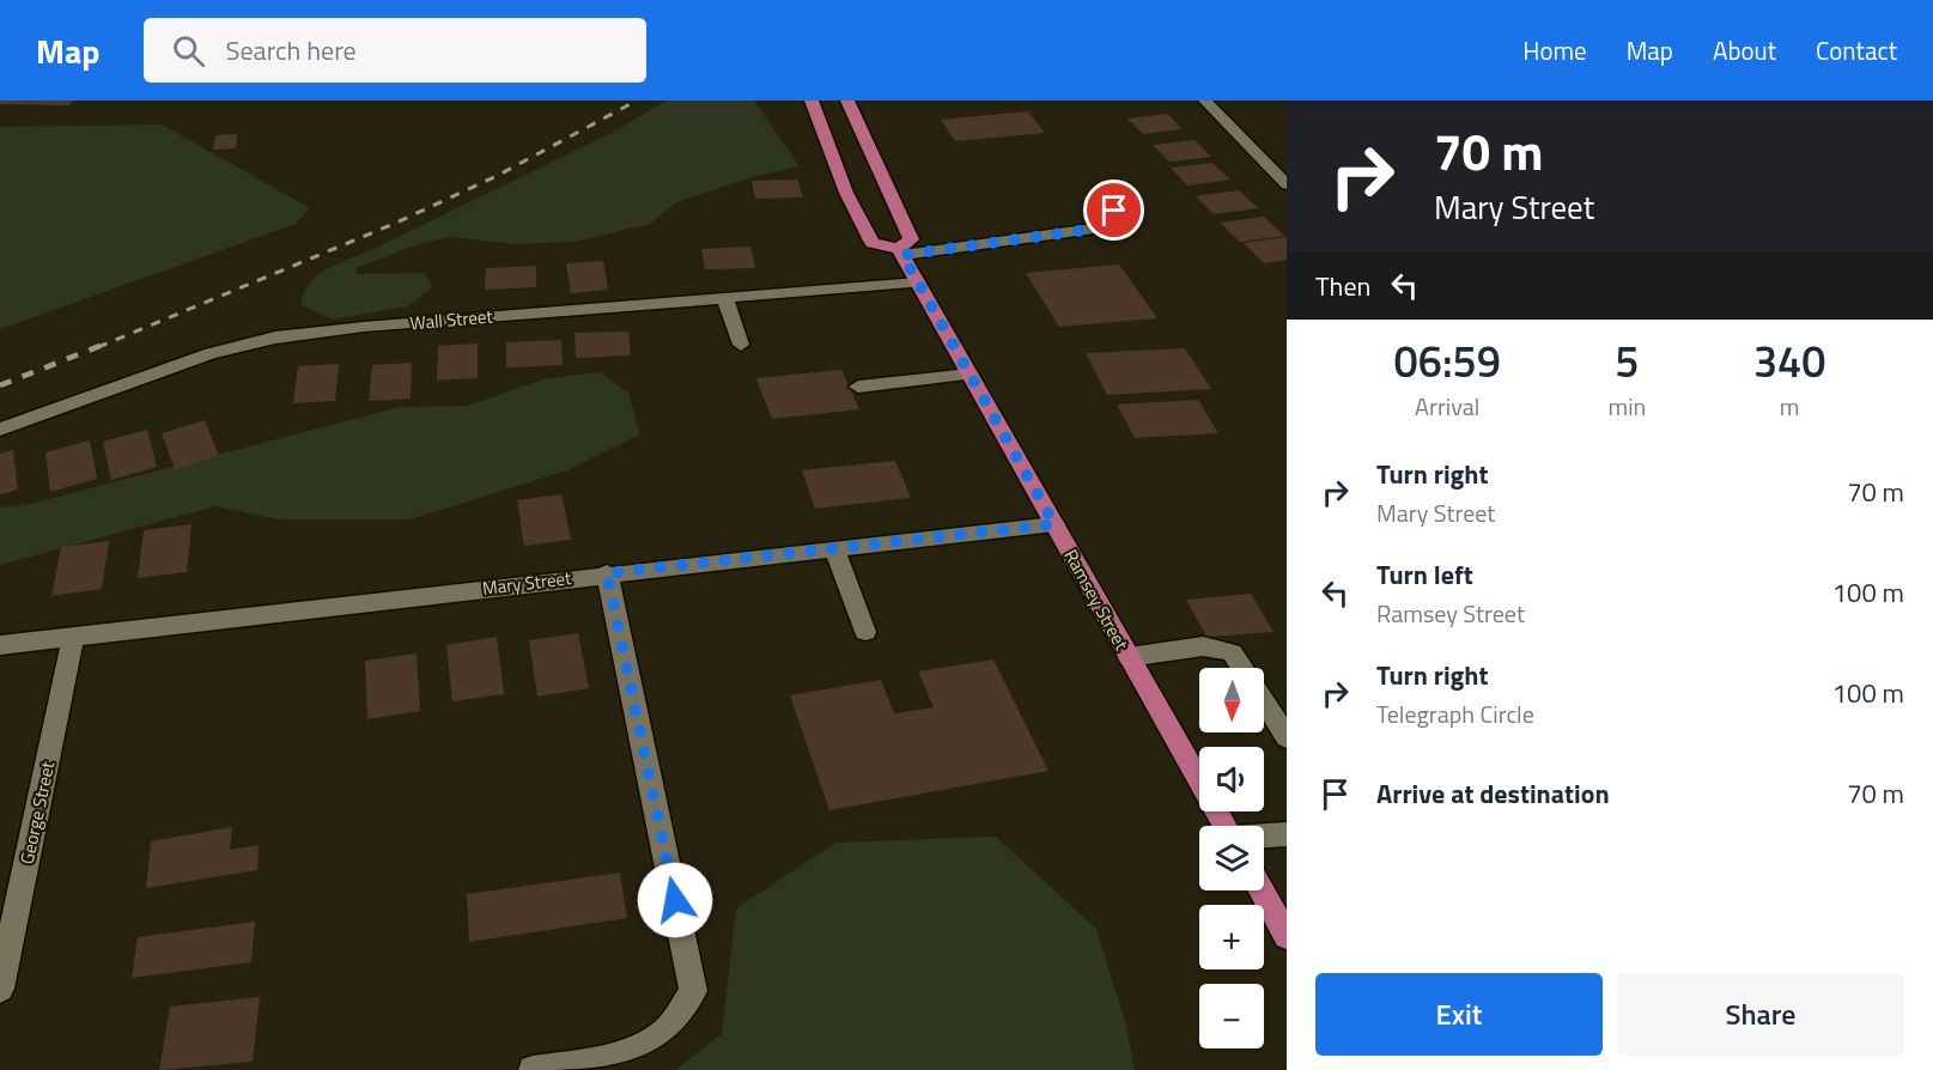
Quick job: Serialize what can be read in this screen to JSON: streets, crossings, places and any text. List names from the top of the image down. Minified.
{"streets":{"main road":["Ramsey Street"],"street":["Wall Street","Mary Street","George Street"]},"crossings":[["Wall Street","Ramsey Street"],["Mary Street","Ramsey Street"],["Mary Street","George Street"]],"north":"bottom","page":{"header":"Map","search":"Search here","nav":["Home","Map","About","Contact"],"turn":["70 m","Mary Street"],"then":"Then","eta":["06:59","Arrival","5","min","340","m"],"list":[{"name":"Turn right","note":"Mary Street","value":"70 m"},{"name":"Turn left","note":"Ramsey Street","value":"100 m"},{"name":"Turn right","note":"Telegraph Circle","value":"100 m"},{"name":"Arrive at destination","value":"70 m"}],"map_buttons":["+","−"],"buttons":["Exit","Share"]}}
